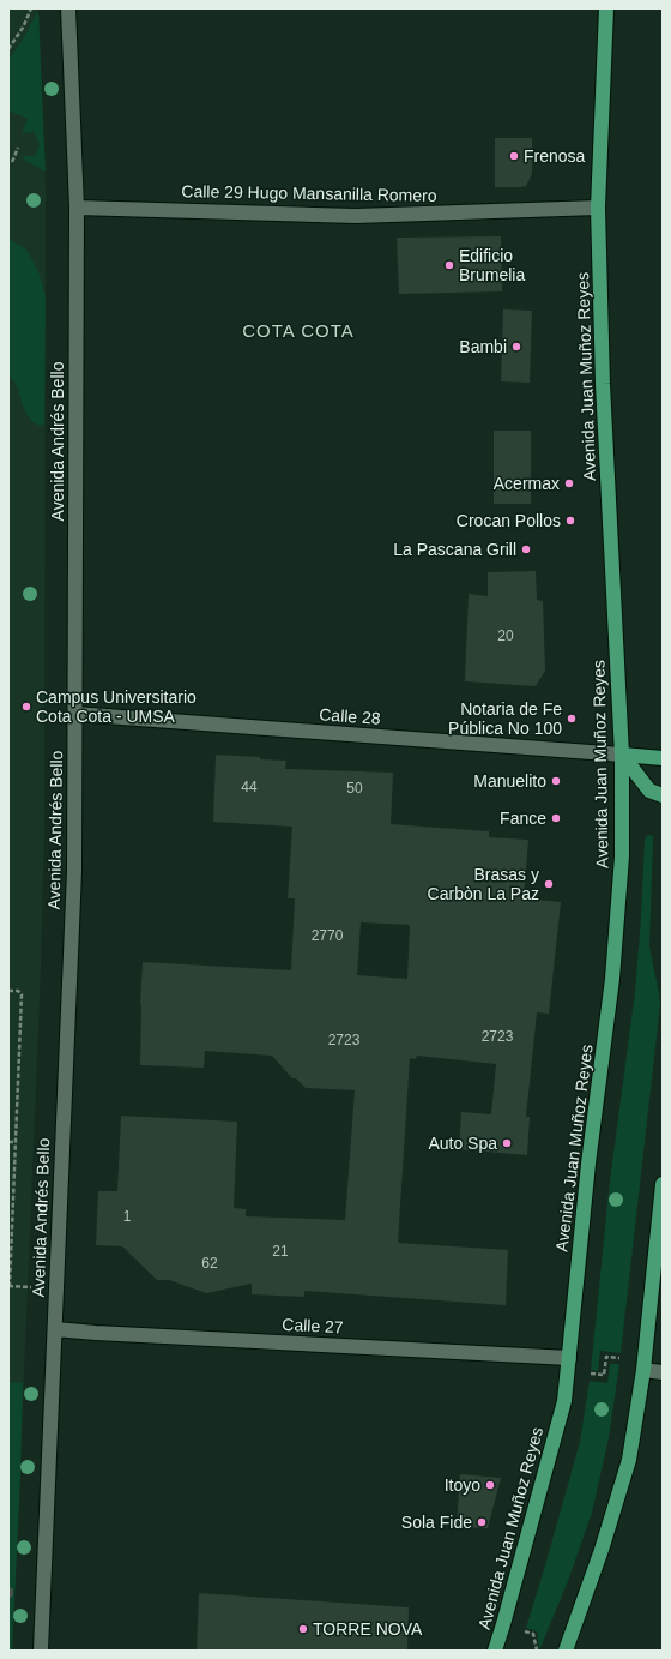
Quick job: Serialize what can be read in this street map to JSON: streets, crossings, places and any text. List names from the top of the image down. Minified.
{"streets":{"main road":["Avenida Juan Muñoz Reyes"],"street":["Calle 29 Hugo Mansanilla Romero","Avenida Andrés Bello","Calle 28","Calle 27"]},"crossings":[["Calle 29 Hugo Mansanilla Romero","Avenida Juan Muñoz Reyes"],["Calle 29 Hugo Mansanilla Romero","Avenida Andrés Bello"],["Avenida Juan Muñoz Reyes","Calle 28"],["Avenida Juan Muñoz Reyes","Calle 27"],["Avenida Andrés Bello","Calle 28"],["Avenida Andrés Bello","Calle 27"]],"districts":["COTA COTA"],"places":["Frenosa","Edificio Brumelia","Bambi","Acermax","Crocan Pollos","La Pascana Grill","Campus Universitario Cota Cota - UMSA","Notaria de Fe Pública No 100","Manuelito","Fance","Brasas y Carbòn La Paz","Auto Spa","Itoyo","Sola Fide","TORRE NOVA"],"house_numbers":["20","44","50","2770","2723","2723","1","21","62"]}
